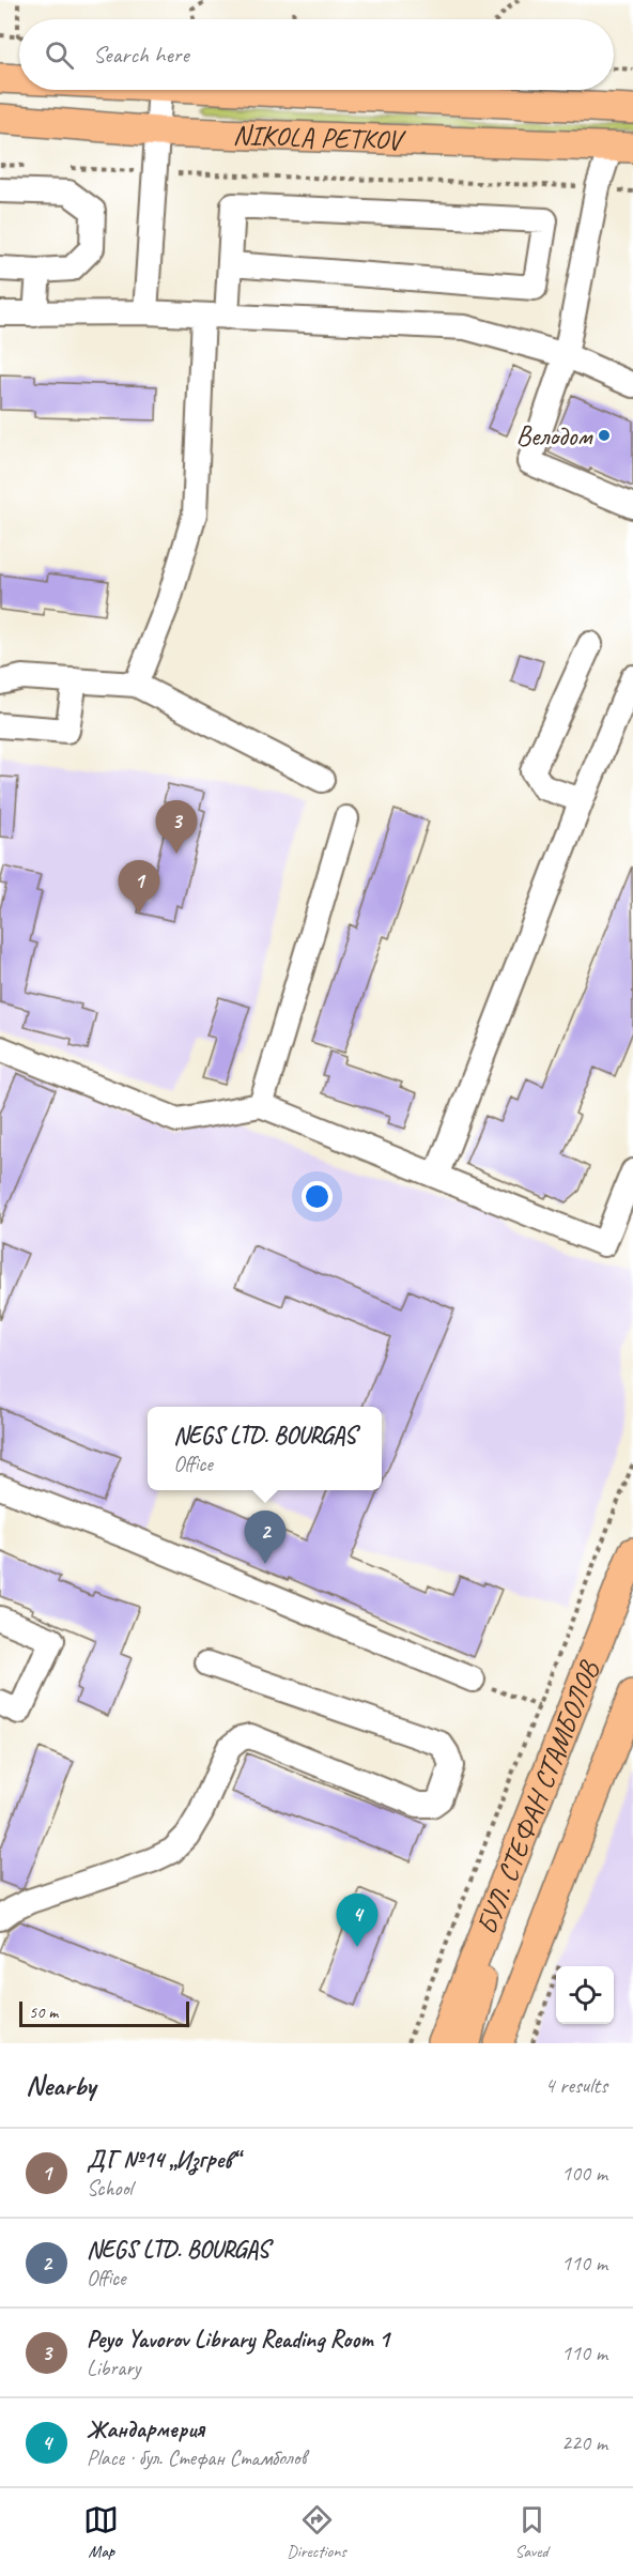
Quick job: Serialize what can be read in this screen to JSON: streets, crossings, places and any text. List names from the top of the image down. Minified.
{"streets":{"main road":["NIKOLA PETKOV","БУЛ. СТЕФАН СТАМБОЛОВ"]},"places":["Велодом"],"scale_bar":"50 m","page":{"search":"Search here","pins":["3","1","2","4"],"popup":["NEGS LTD. BOURGAS","Office"],"scale":"50 m","heading":["Nearby","4 results"],"list":[{"mark":"1","name":"ДГ №14 „Изгрев“","note":"School","value":"100 m"},{"mark":"2","name":"NEGS LTD. BOURGAS","note":"Office","value":"110 m"},{"mark":"3","name":"Peyo Yavorov Library Reading Room 1","note":"Library","value":"110 m"},{"mark":"4","name":"Жандармерия","note":"Place · бул. Стефан Стамболов","value":"220 m"}],"nav":["Map","Directions","Saved"]}}
